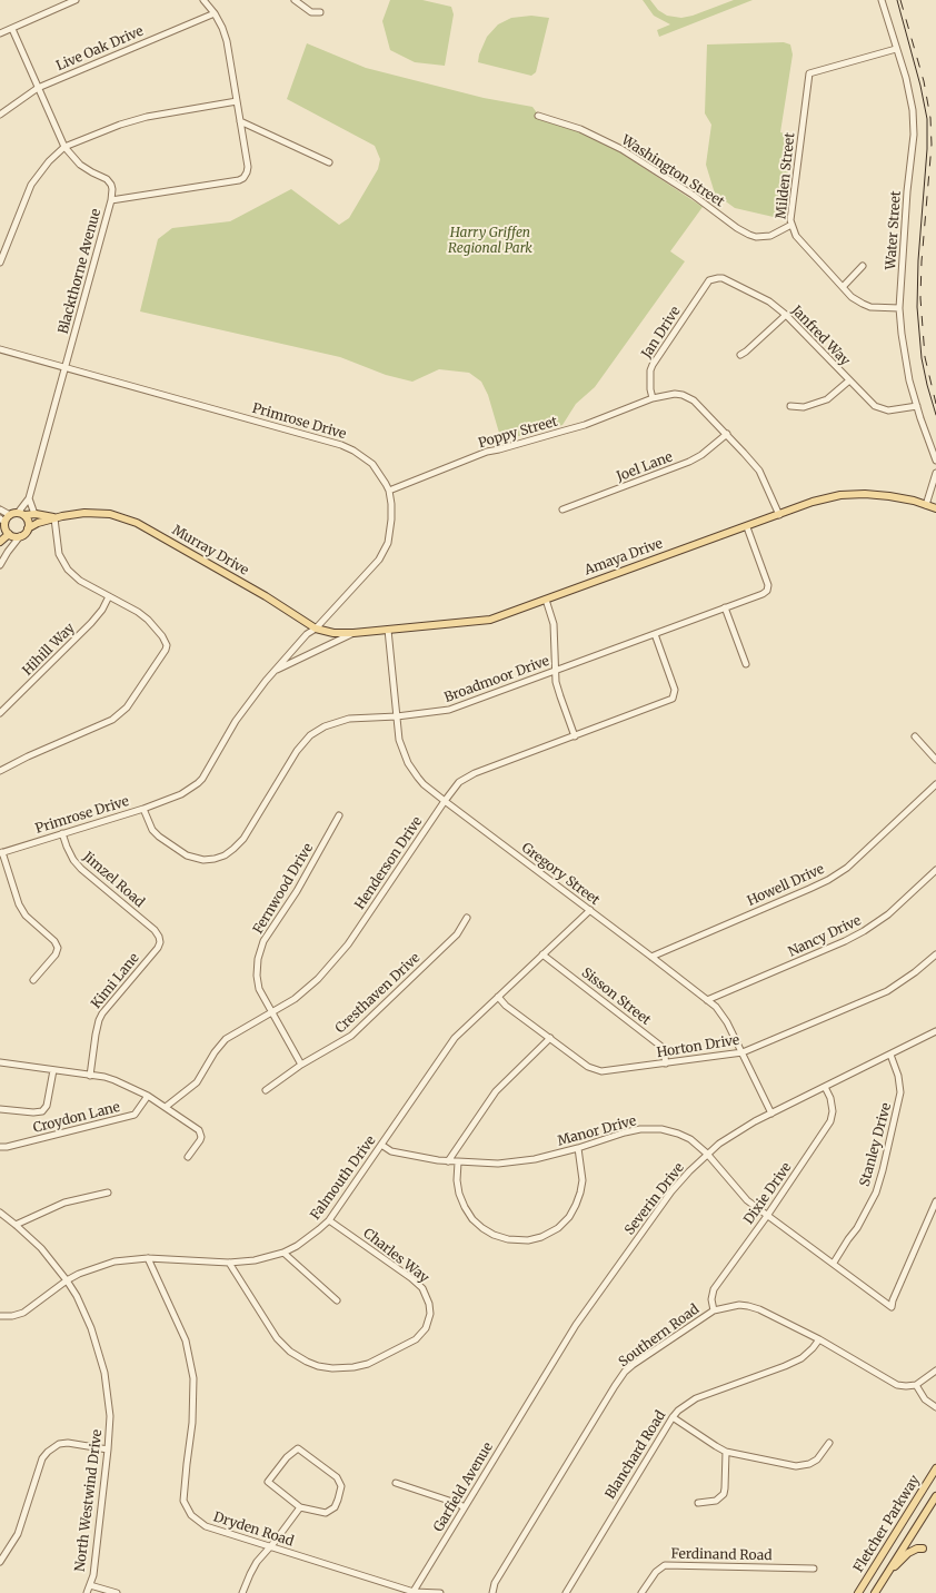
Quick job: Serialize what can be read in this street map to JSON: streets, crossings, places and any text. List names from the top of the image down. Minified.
{"streets":{"main road":["Murray Drive","Amaya Drive","Fletcher Parkway"],"street":["Live Oak Drive","Washington Street","Milden Street","Water Street","Blackthorne Avenue","Jan Drive","Janfred Way","Primrose Drive","Poppy Street","Joel Lane","Hihill Way","Broadmoor Drive","Henderson Drive","Gregory Street","Jimzel Road","Howell Drive","Fernwood Drive","Nancy Drive","Kimi Lane","Cresthaven Drive","Sisson Street","Horton Drive","Croydon Lane","Manor Drive","Stanley Drive","Falmouth Drive","Dixie Drive","Severin Drive","Charles Way","Southern Road","Blanchard Road","Garfield Avenue","North Westwind Drive","Dryden Road","Ferdinand Road"]},"crossings":[["Live Oak Drive","Blackthorne Avenue"],["Washington Street","Milden Street"],["Milden Street","Water Street"],["Water Street","Janfred Way"],["Blackthorne Avenue","Primrose Drive"],["Jan Drive","Janfred Way"],["Jan Drive","Poppy Street"],["Primrose Drive","Poppy Street"],["Primrose Drive","Murray Drive"],["Primrose Drive","Amaya Drive"],["Primrose Drive","Broadmoor Drive"],["Primrose Drive","Jimzel Road"],["Poppy Street","Joel Lane"],["Poppy Street","Amaya Drive"],["Murray Drive","Amaya Drive"],["Amaya Drive","Broadmoor Drive"],["Amaya Drive","Gregory Street"],["Broadmoor Drive","Henderson Drive"],["Broadmoor Drive","Gregory Street"],["Henderson Drive","Gregory Street"],["Henderson Drive","Fernwood Drive"],["Gregory Street","Howell Drive"],["Gregory Street","Nancy Drive"],["Gregory Street","Horton Drive"],["Gregory Street","Falmouth Drive"],["Gregory Street","Severin Drive"],["Jimzel Road","Kimi Lane"],["Fernwood Drive","Cresthaven Drive"],["Sisson Street","Horton Drive"],["Sisson Street","Falmouth Drive"],["Horton Drive","Falmouth Drive"],["Manor Drive","Stanley Drive"],["Manor Drive","Falmouth Drive"],["Manor Drive","Dixie Drive"],["Manor Drive","Severin Drive"],["Stanley Drive","Severin Drive"],["Falmouth Drive","Charles Way"],["Falmouth Drive","North Westwind Drive"],["Falmouth Drive","Dryden Road"],["Dixie Drive","Severin Drive"],["Dixie Drive","Southern Road"],["Severin Drive","Garfield Avenue"],["Southern Road","Blanchard Road"],["Garfield Avenue","Dryden Road"]],"parks":["Harry Griffen Regional Park"]}
